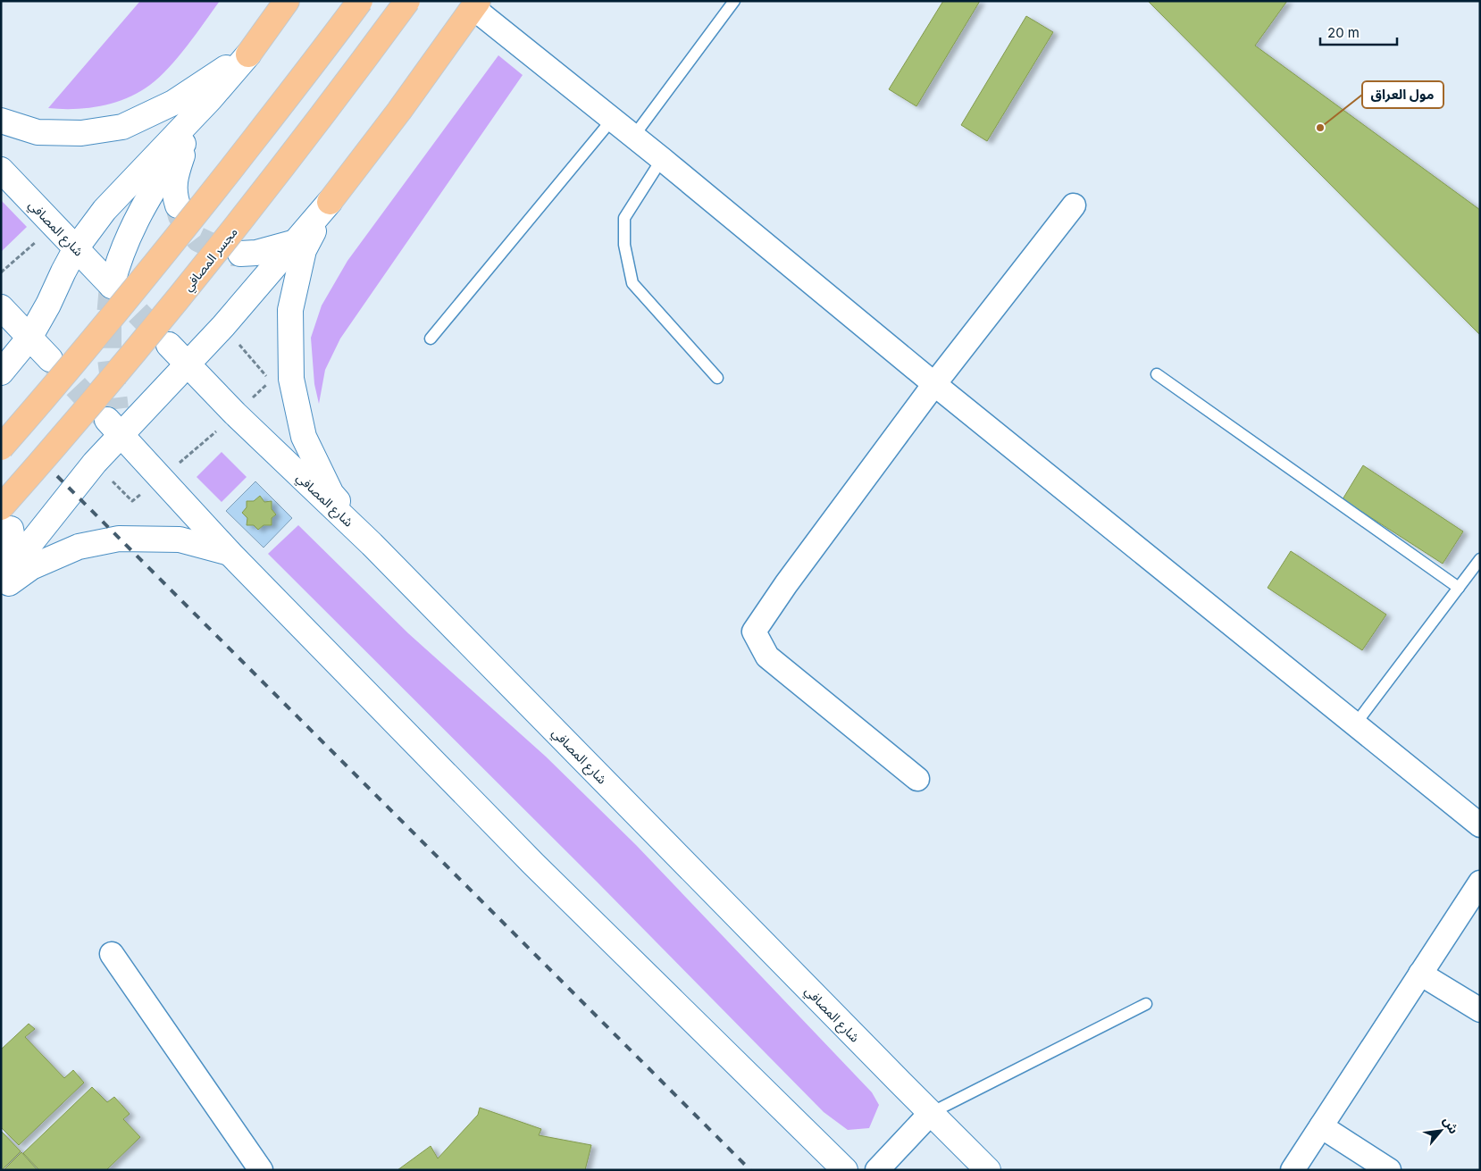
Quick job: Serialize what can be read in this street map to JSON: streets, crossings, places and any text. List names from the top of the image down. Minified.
{"streets":{"highway":["مجسر المصافي"],"main road":["شارع المصافي"]},"places":["مول العراق"],"scale_bar":"20 m","north":"top right"}
